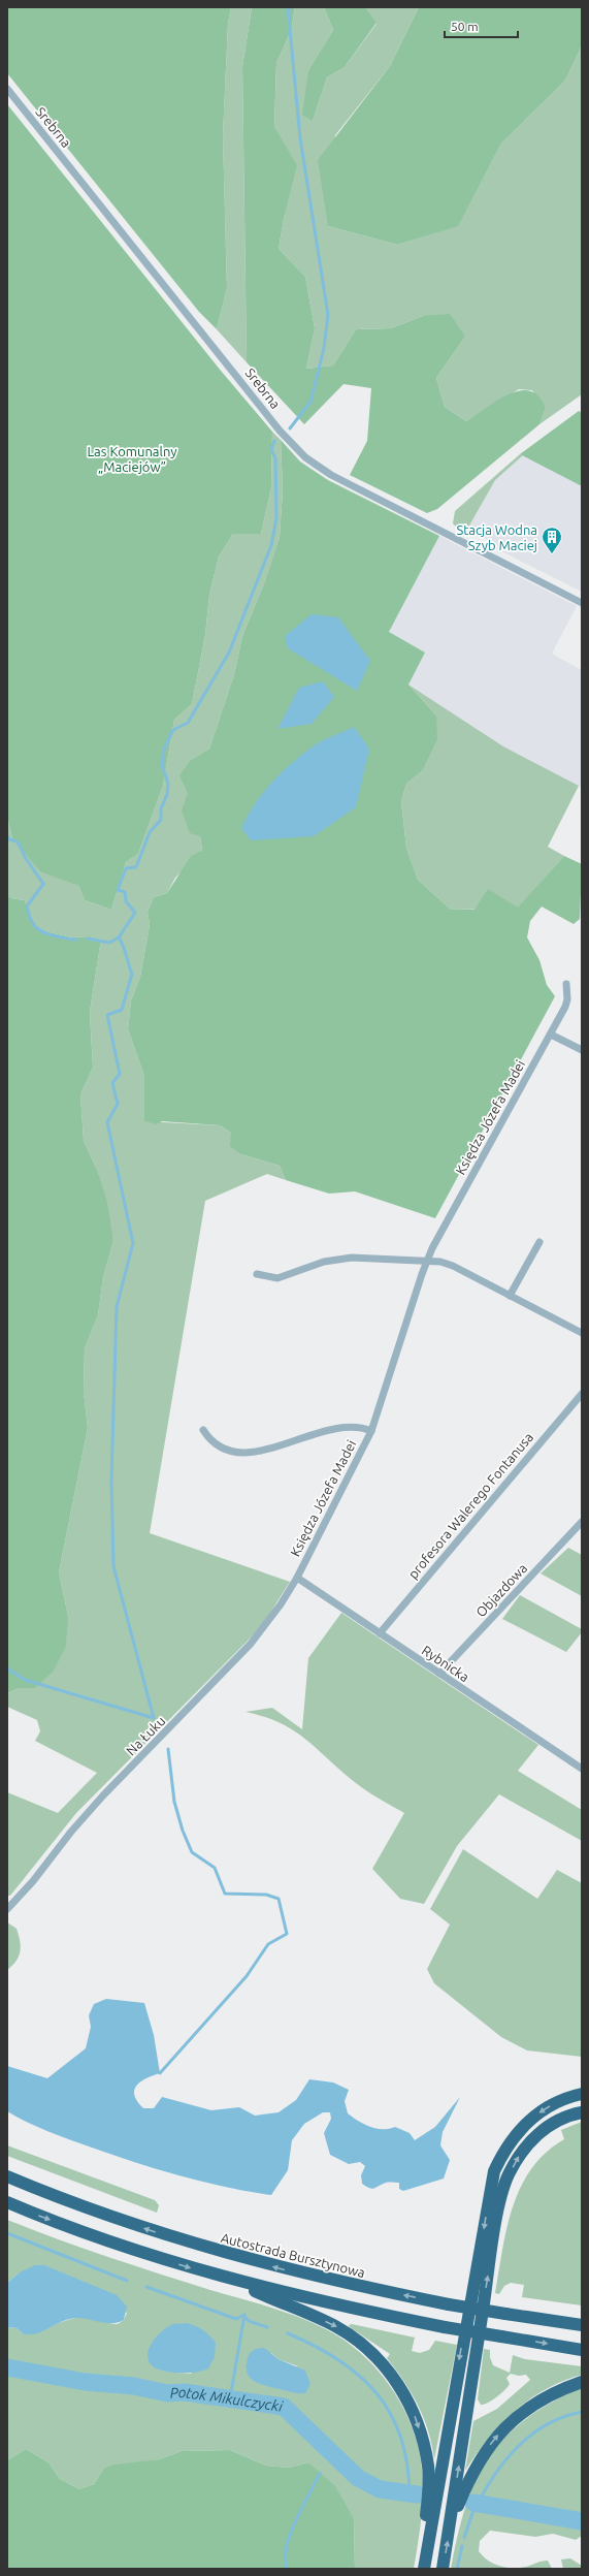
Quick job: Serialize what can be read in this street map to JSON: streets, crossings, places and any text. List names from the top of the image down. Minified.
{"streets":{"highway":["Autostrada Bursztynowa"],"street":["Srebrna","Księdza Józefa Madei","profesora Walerego Fontanusa","Objazdowa","Rybnicka","Na Łuku"]},"crossings":[["Księdza Józefa Madei","Rybnicka"],["Księdza Józefa Madei","Na Łuku"],["profesora Walerego Fontanusa","Rybnicka"],["Objazdowa","Rybnicka"],["Rybnicka","Na Łuku"]],"water":["Potok Mikulczycki"],"parks":["Las Komunalny „Maciejów”"],"places":{"building":["Stacja Wodna Szyb Maciej"]},"scale_bar":"50 m"}
